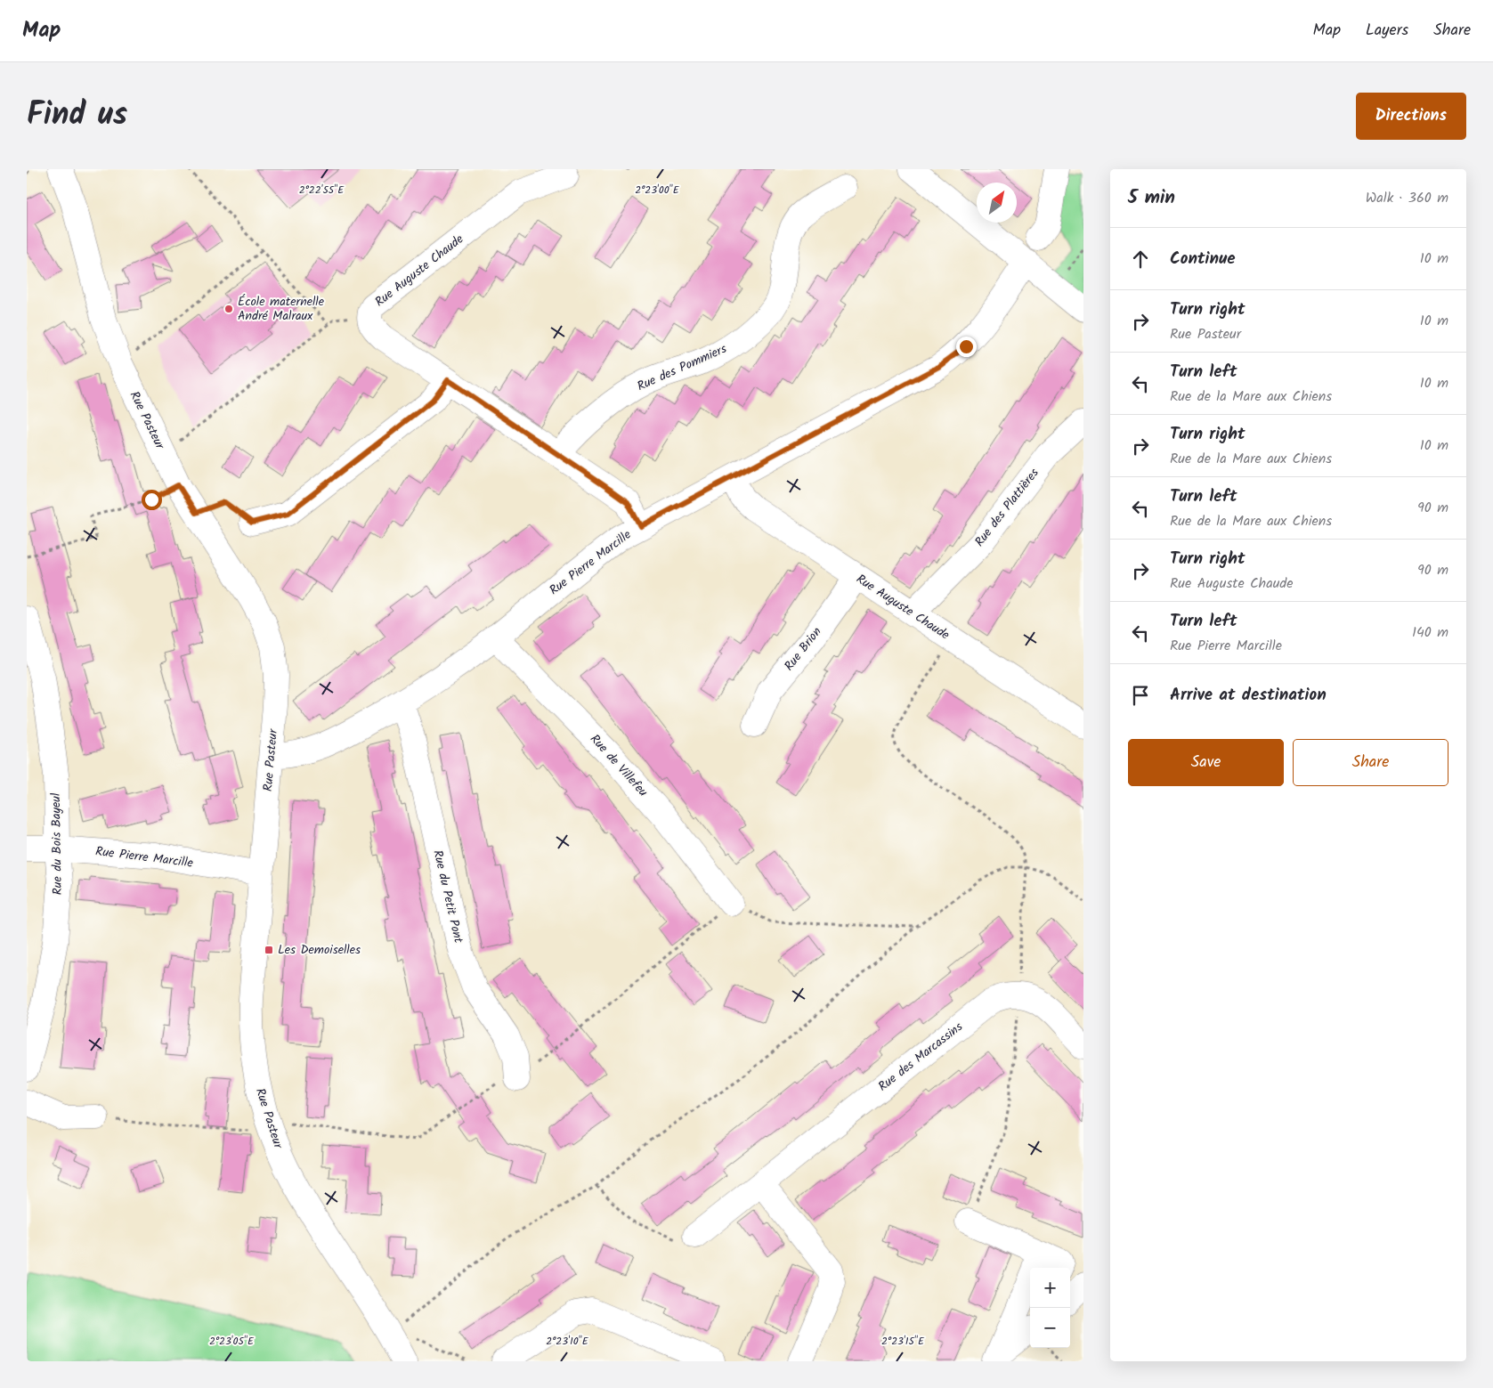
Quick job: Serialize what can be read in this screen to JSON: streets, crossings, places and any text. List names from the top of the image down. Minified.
{"streets":{"street":["Rue Auguste Chaude","Rue des Pommiers","Rue Pasteur","Rue des Plattières","Rue Pierre Marcille","Rue Brion","Rue de Villefeu","Rue du Bois Bayeul","Rue du Petit Pont","Rue des Marcassins"]},"crossings":[["Rue Auguste Chaude","Rue des Pommiers"],["Rue Auguste Chaude","Rue des Plattières"],["Rue Auguste Chaude","Rue Pierre Marcille"],["Rue Auguste Chaude","Rue Brion"],["Rue Pasteur","Rue Pierre Marcille"],["Rue Pierre Marcille","Rue de Villefeu"],["Rue Pierre Marcille","Rue du Bois Bayeul"],["Rue Pierre Marcille","Rue du Petit Pont"]],"places":{"other":["École maternelle André Malraux"],"transit":["Les Demoiselles"]},"north":"top right","page":{"header":"Map","nav":["Map","Layers","Share"],"title":"Find us","buttons":["Directions",["Save","Share"]],"heading":["5 min","Walk · 360 m"],"list":[["Continue","10 m"],["Turn right","Rue Pasteur","10 m"],["Turn left","Rue de la Mare aux Chiens","10 m"],["Turn right","Rue de la Mare aux Chiens","10 m"],["Turn left","Rue de la Mare aux Chiens","90 m"],["Turn right","Rue Auguste Chaude","90 m"],["Turn left","Rue Pierre Marcille","140 m"],"Arrive at destination"],"map_buttons":["+","−"]},"coordinates":["2°22'55\"E","2°23'00\"E","2°23'05\"E","2°23'10\"E","2°23'15\"E"]}
